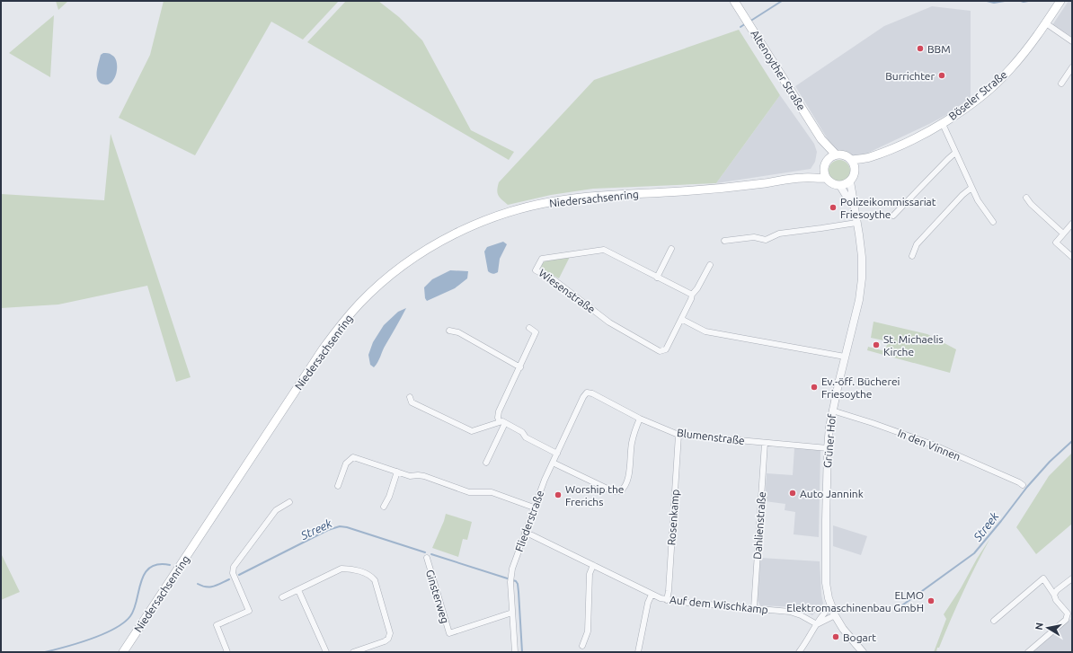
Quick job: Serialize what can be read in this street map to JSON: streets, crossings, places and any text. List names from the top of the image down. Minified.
{"streets":{"main road":["Altenoyther Straße","Böseler Straße","Niedersachsenring"],"street":["Wiesenstraße","Blumenstraße","Grüner Hof","In den Vinnen","Rosenkamp","Fliederstraße","Dahlienstraße","Ginsterweg","Auf dem Wischkamp"]},"crossings":[["Altenoyther Straße","Böseler Straße"],["Altenoyther Straße","Niedersachsenring"],["Altenoyther Straße","Grüner Hof"],["Böseler Straße","Niedersachsenring"],["Böseler Straße","Grüner Hof"],["Niedersachsenring","Grüner Hof"],["Blumenstraße","Grüner Hof"],["Blumenstraße","Rosenkamp"],["Blumenstraße","Fliederstraße"],["Blumenstraße","Dahlienstraße"],["Grüner Hof","In den Vinnen"],["Rosenkamp","Auf dem Wischkamp"],["Fliederstraße","Ginsterweg"],["Fliederstraße","Auf dem Wischkamp"],["Dahlienstraße","Auf dem Wischkamp"]],"water":["Streek"],"places":["BBM","Burrichter","Polizeikommissariat Friesoythe","St. Michaelis Kirche","Ev.-öff. Bücherei Friesoythe","Auto Jannink","Worship the Frerichs","ELMO Elektromaschinenbau GmbH","Bogart"],"north":"left"}
